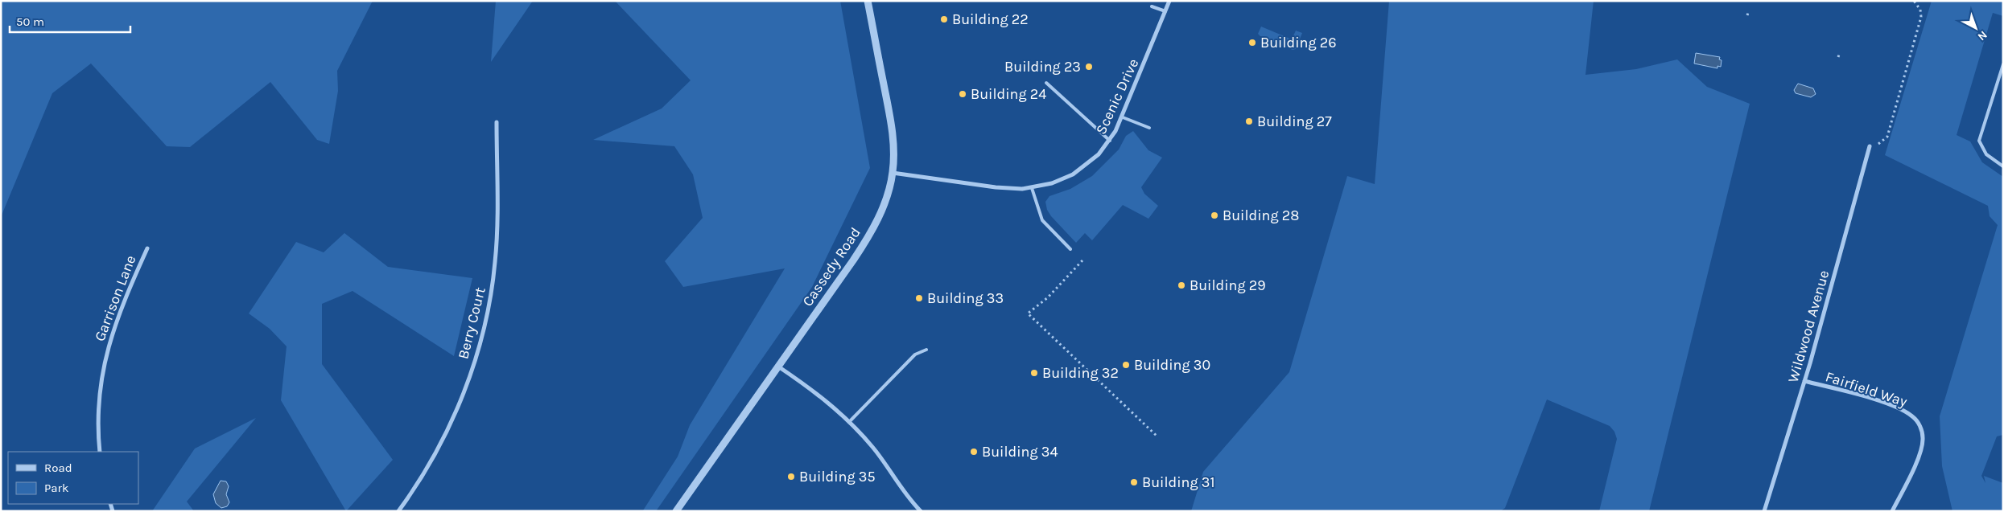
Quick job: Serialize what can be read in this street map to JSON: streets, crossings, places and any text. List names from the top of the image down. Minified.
{"streets":{"street":["Scenic Drive","Cassedy Road","Garrison Lane","Berry Court","Wildwood Avenue","Fairfield Way"]},"crossings":[["Scenic Drive","Cassedy Road"],["Wildwood Avenue","Fairfield Way"]],"places":["Building 22","Building 26","Building 23","Building 24","Building 27","Building 28","Building 29","Building 33","Building 30","Building 32","Building 34","Building 35","Building 31"],"legend":["Road","Park"],"scale_bar":"50 m","north":"bottom right"}
